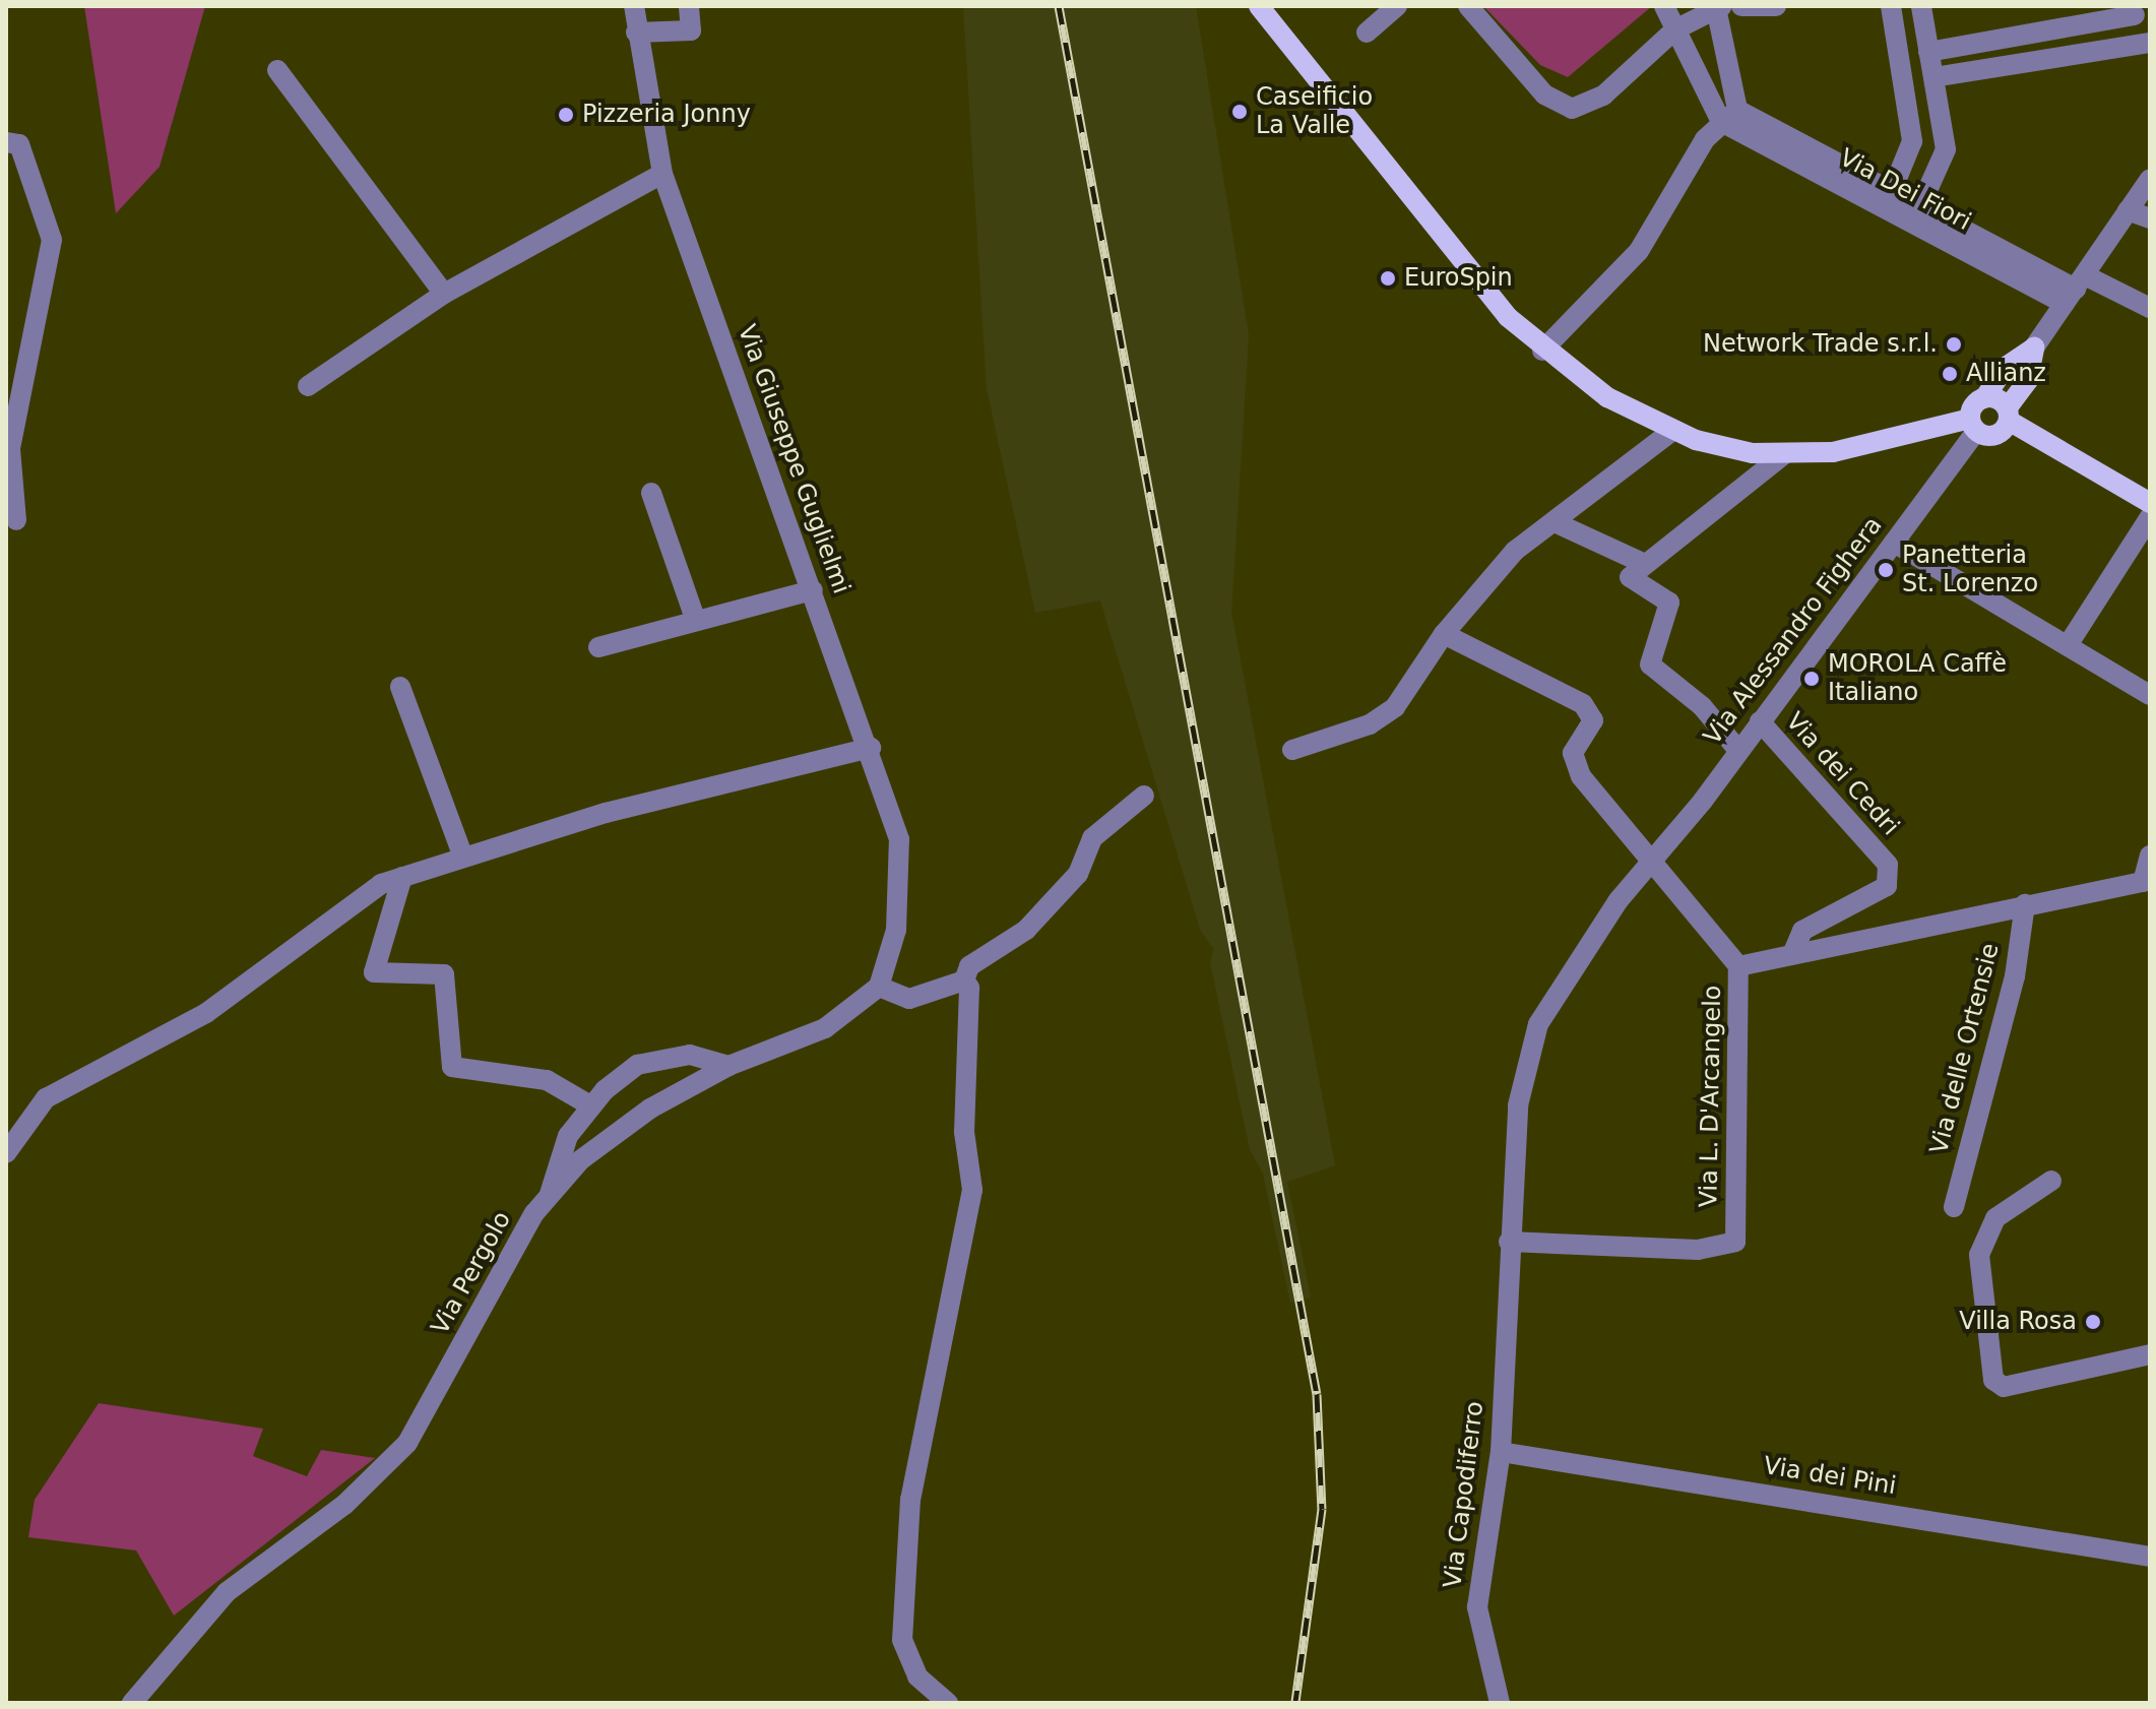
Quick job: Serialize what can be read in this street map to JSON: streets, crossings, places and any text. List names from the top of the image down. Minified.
{"streets":{"street":["Via Dei Fiori","Via Giuseppe Guglielmi","Via Alessandro Fighera","Via dei Cedri","Via delle Ortensie","Via L. D'Arcangelo","Via Pergolo","Via dei Pini","Via Capodiferro"]},"crossings":[["Via Giuseppe Guglielmi","Via Pergolo"],["Via Alessandro Fighera","Via dei Cedri"],["Via Alessandro Fighera","Via L. D'Arcangelo"],["Via Alessandro Fighera","Via Capodiferro"],["Via dei Cedri","Via L. D'Arcangelo"],["Via delle Ortensie","Via L. D'Arcangelo"],["Via L. D'Arcangelo","Via Capodiferro"],["Via dei Pini","Via Capodiferro"]],"places":["Caseificio La Valle","Pizzeria Jonny","EuroSpin","Network Trade s.r.l.","Allianz","Panetteria St. Lorenzo","MOROLA Caffè Italiano","Villa Rosa"]}
